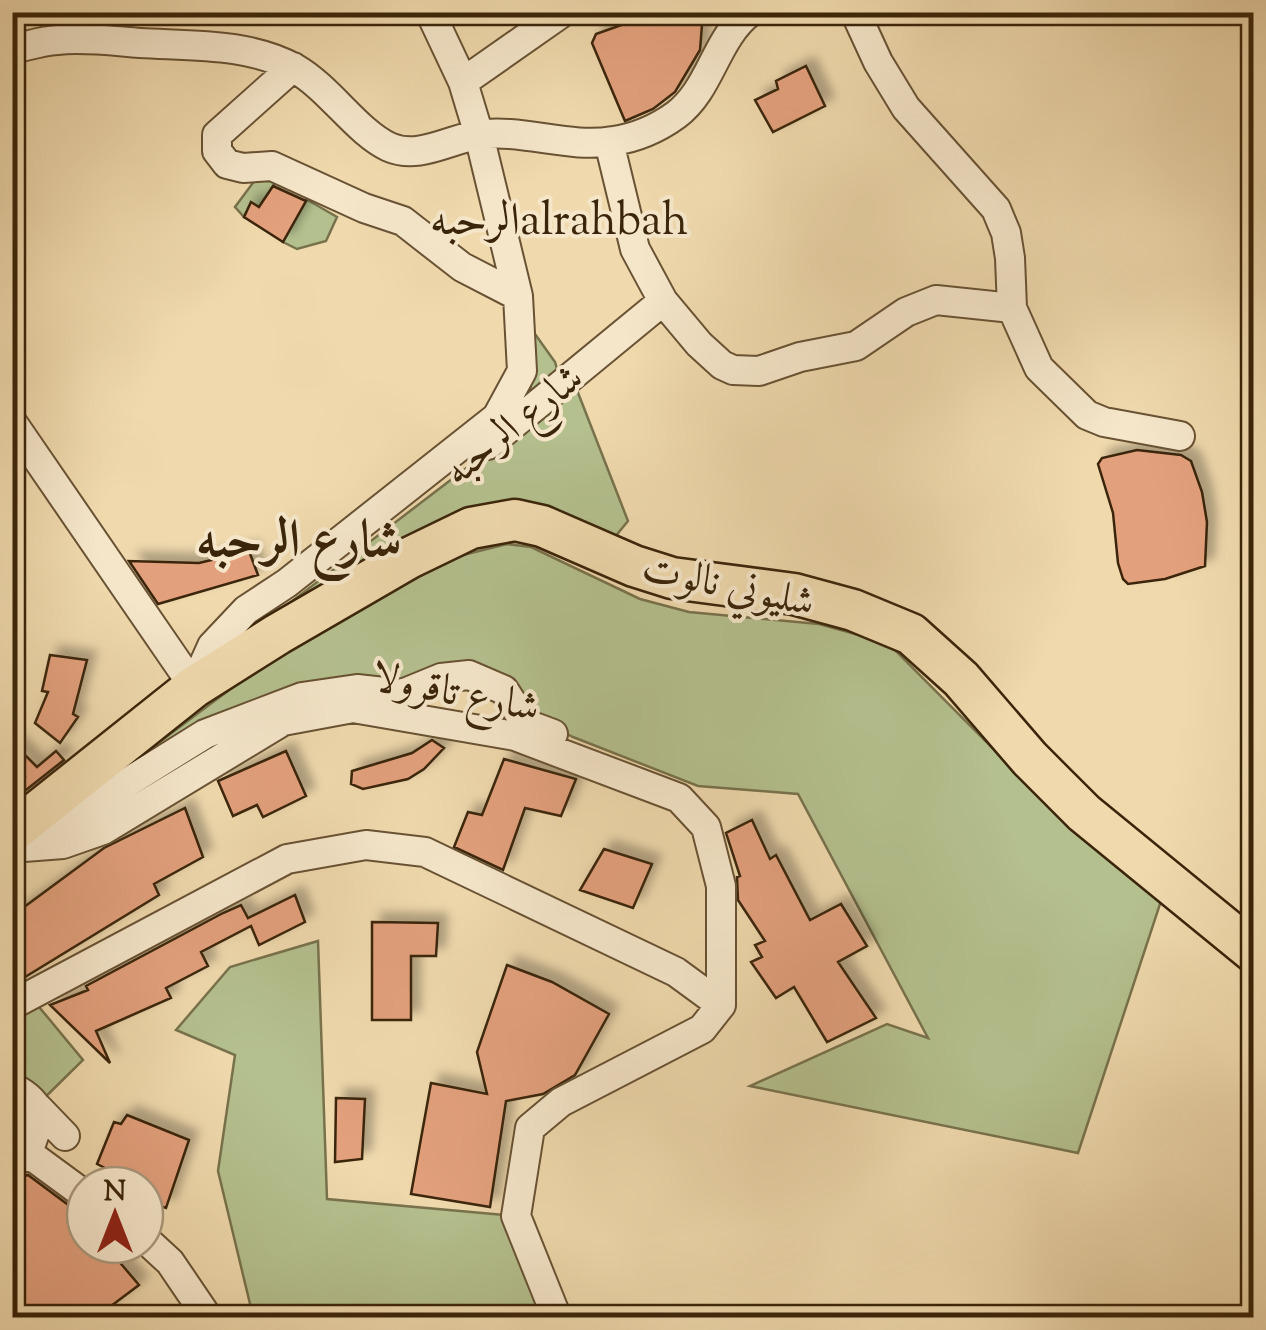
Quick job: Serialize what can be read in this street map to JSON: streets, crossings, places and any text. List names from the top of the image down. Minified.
{"streets":{"highway":["شليوني نالوت"],"street":["شارع الرحبه","شارع تاقرولا"]},"crossings":[["شليوني نالوت","شارع تاقرولا"]],"districts":["الرحبهalrahbah","شارع الرحبه"],"north":"top"}
